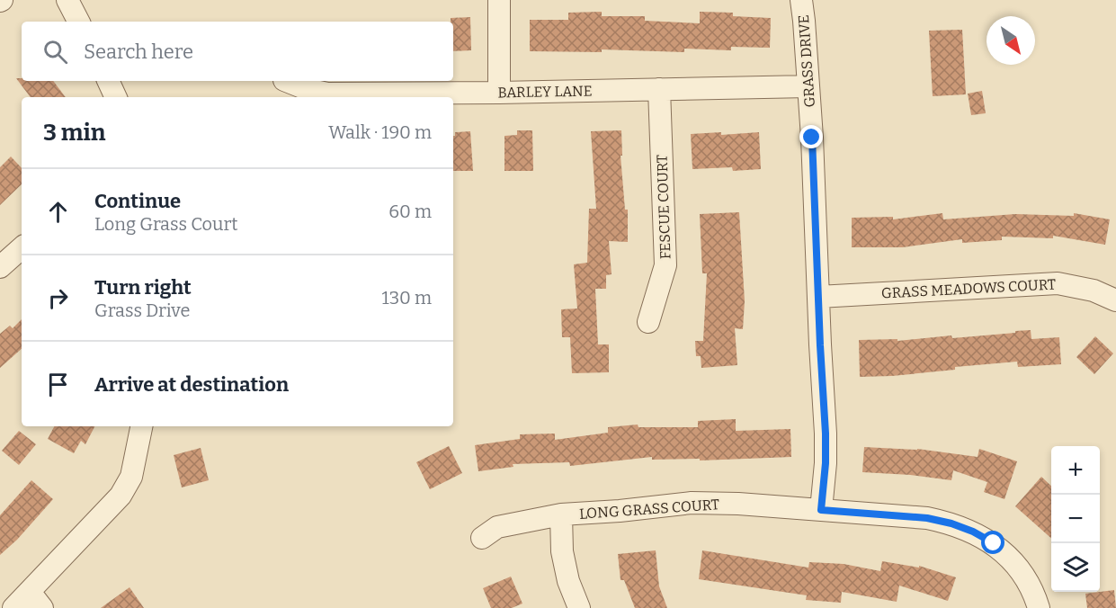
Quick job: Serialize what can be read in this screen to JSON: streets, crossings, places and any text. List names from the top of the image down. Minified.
{"streets":{"street":["GRASS DRIVE","BARLEY LANE","FESCUE COURT","GRASS MEADOWS COURT","LONG GRASS COURT"]},"crossings":[["GRASS DRIVE","BARLEY LANE"],["GRASS DRIVE","GRASS MEADOWS COURT"],["GRASS DRIVE","LONG GRASS COURT"],["BARLEY LANE","FESCUE COURT"]],"north":"bottom right","page":{"search":"Search here","heading":["3 min","Walk · 190 m"],"list":[["Continue","Long Grass Court","60 m"],["Turn right","Grass Drive","130 m"],"Arrive at destination"],"map_buttons":["+","−"]}}
